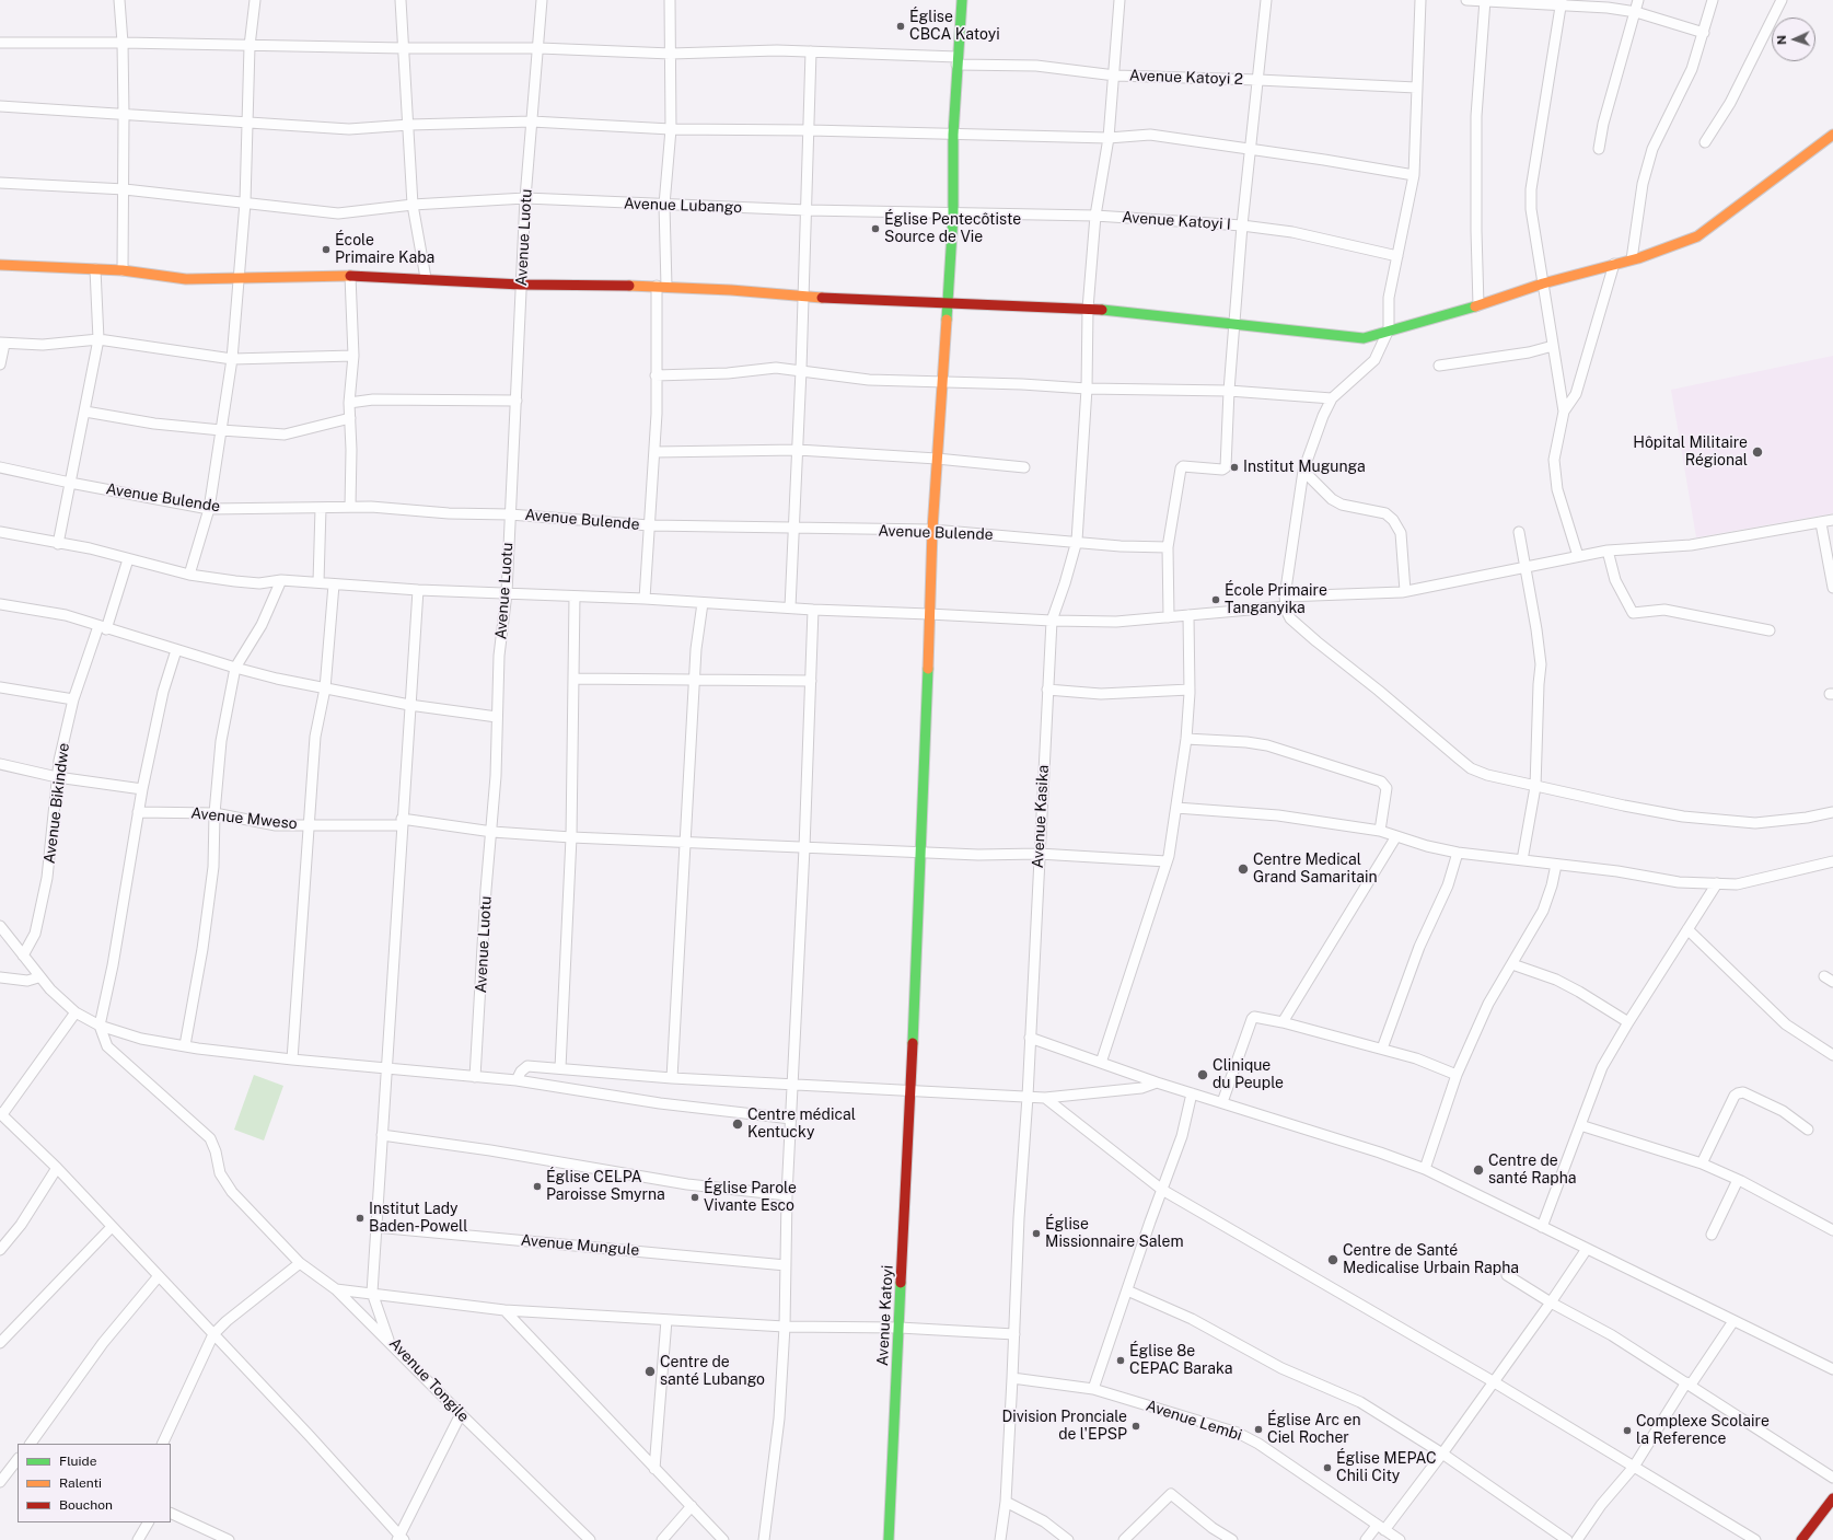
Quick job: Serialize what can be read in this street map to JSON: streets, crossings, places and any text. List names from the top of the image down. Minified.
{"streets":{"main road":["Avenue Katoyi"],"street":["Avenue Katoyi 2","Avenue Lubango","Avenue Katoyi I","Avenue Luotu","Avenue Bulende","Avenue Bikindwe","Avenue Kasika","Avenue Mweso","Avenue Mungule","Avenue Tongile","Avenue Lembi"]},"crossings":[["Avenue Katoyi 2","Avenue Luotu"],["Avenue Katoyi 2","Avenue Kasika"],["Avenue Katoyi 2","Avenue Katoyi"],["Avenue Lubango","Avenue Katoyi I"],["Avenue Lubango","Avenue Luotu"],["Avenue Lubango","Avenue Katoyi"],["Avenue Katoyi I","Avenue Kasika"],["Avenue Katoyi I","Avenue Katoyi"],["Avenue Luotu","Avenue Bulende"],["Avenue Luotu","Avenue Mweso"],["Avenue Bulende","Avenue Kasika"],["Avenue Bulende","Avenue Katoyi"],["Avenue Kasika","Avenue Mweso"],["Avenue Kasika","Avenue Lembi"],["Avenue Mweso","Avenue Katoyi"],["Avenue Mweso","Avenue Tongile"],["Avenue Mungule","Avenue Tongile"]],"places":["Église CBCA Katoyi","Église Pentecôtiste Source de Vie","École Primaire Kaba","Hôpital Militaire Régional","Institut Mugunga","École Primaire Tanganyika","Centre Medical Grand Samaritain","Clinique du Peuple","Centre médical Kentucky","Centre de santé Rapha","Église CELPA Paroisse Smyrna","Église Parole Vivante Esco","Institut Lady Baden-Powell","Église Missionnaire Salem","Centre de Santé Medicalise Urbain Rapha","Église 8e CEPAC Baraka","Centre de santé Lubango","Division Pronciale de l'EPSP","Église Arc en Ciel Rocher","Complexe Scolaire la Reference","Église MEPAC Chili City"],"legend":["Fluide","Ralenti","Bouchon"],"north":"left"}
